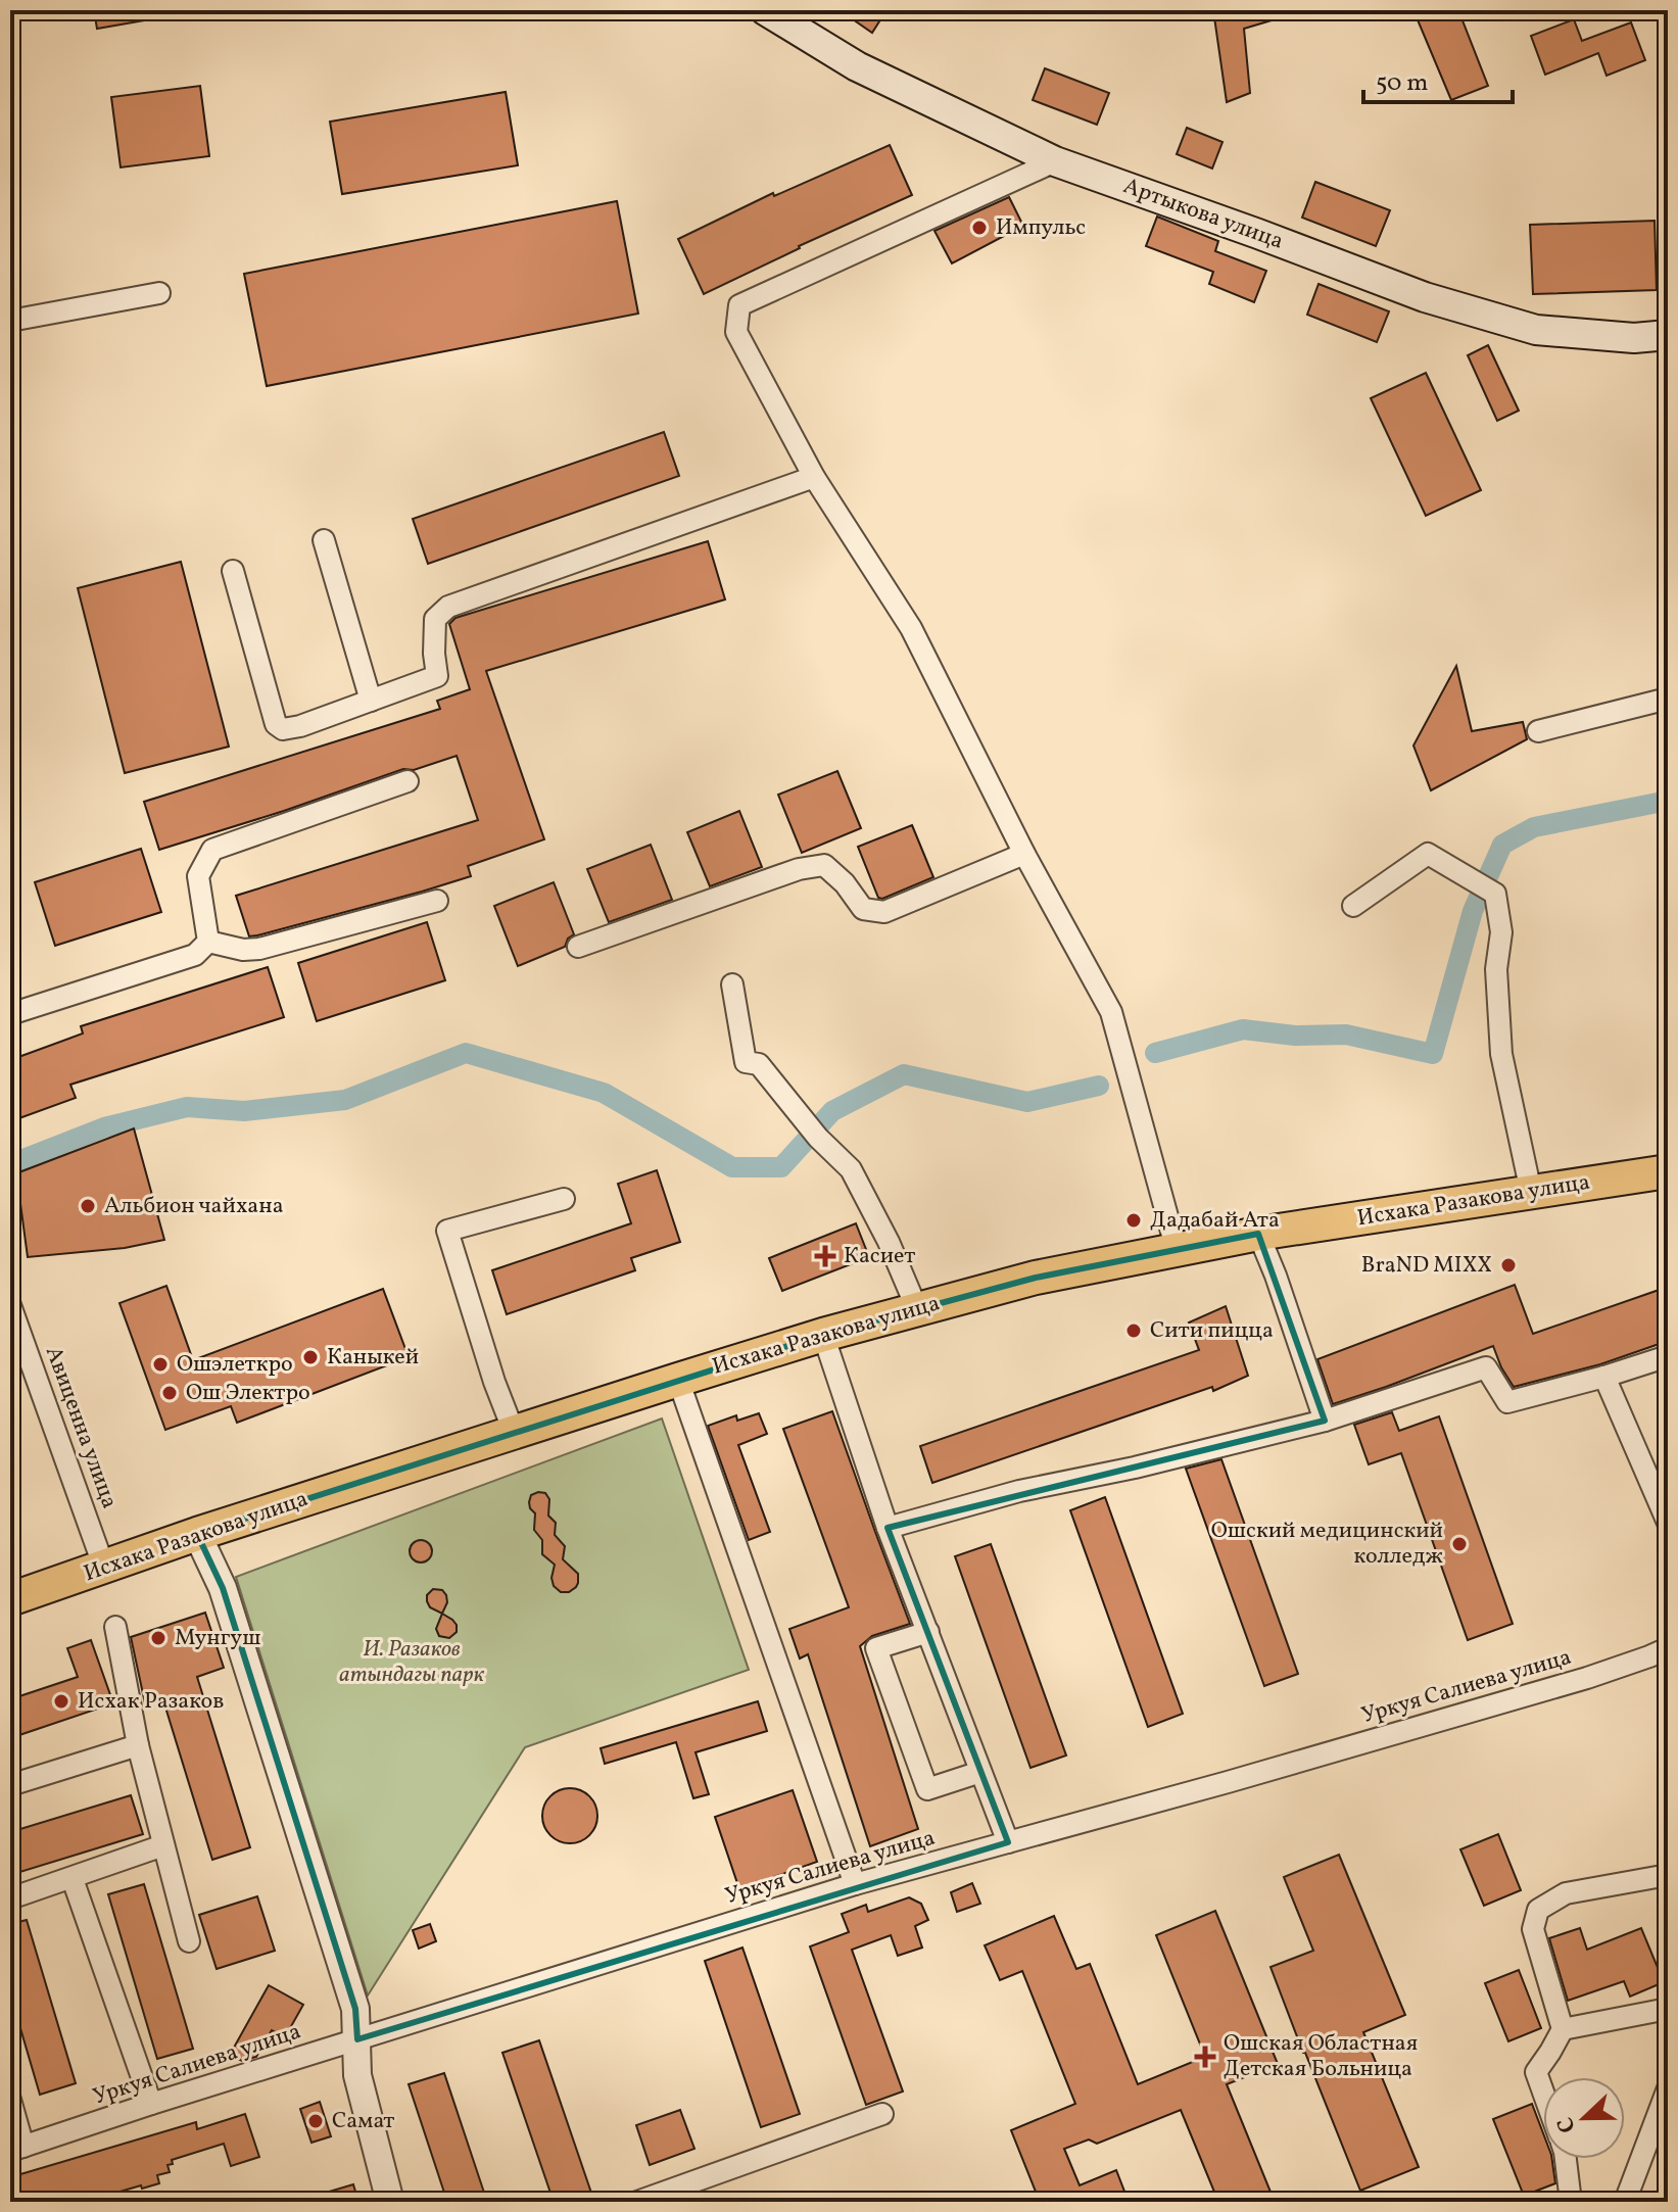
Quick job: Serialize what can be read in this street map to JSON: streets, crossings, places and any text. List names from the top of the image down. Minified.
{"streets":{"main road":["Артыкова улица","Исхака Разакова улица"],"street":["Авиценна улица","Уркуя Салиева улица"]},"crossings":[["Исхака Разакова улица","Авиценна улица"]],"parks":["И. Разаков атындагы парк"],"places":{"other":["Импульс","Альбион чайхана","Дадабай Ата","BraND MIXX","Сити пицца","Каныкей","Ошэлеткро","Ош Электро","Ошский медицинский колледж","Мунгуш","Исхак Разаков","Самат"],"health":["Касиет","Ошская Областная Детская Больница"]},"scale_bar":"50 m","north":"left"}
